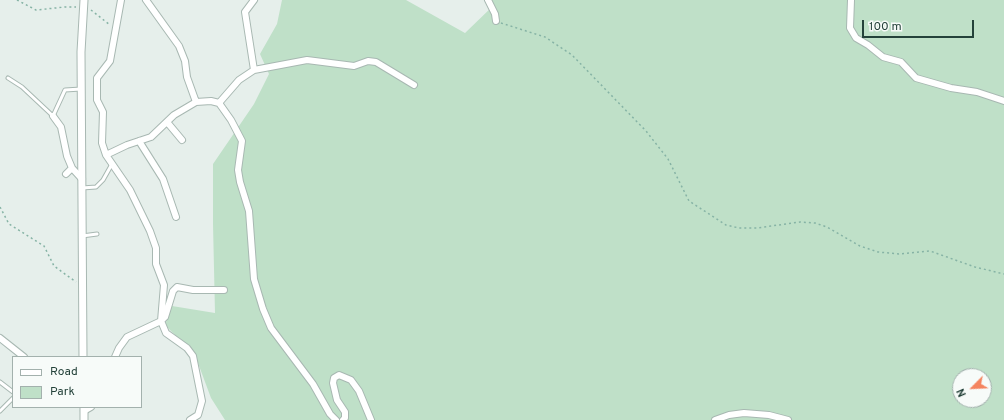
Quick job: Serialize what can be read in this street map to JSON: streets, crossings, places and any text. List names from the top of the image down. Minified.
{"legend":["Road","Park"],"scale_bar":"100 m","north":"bottom left"}
